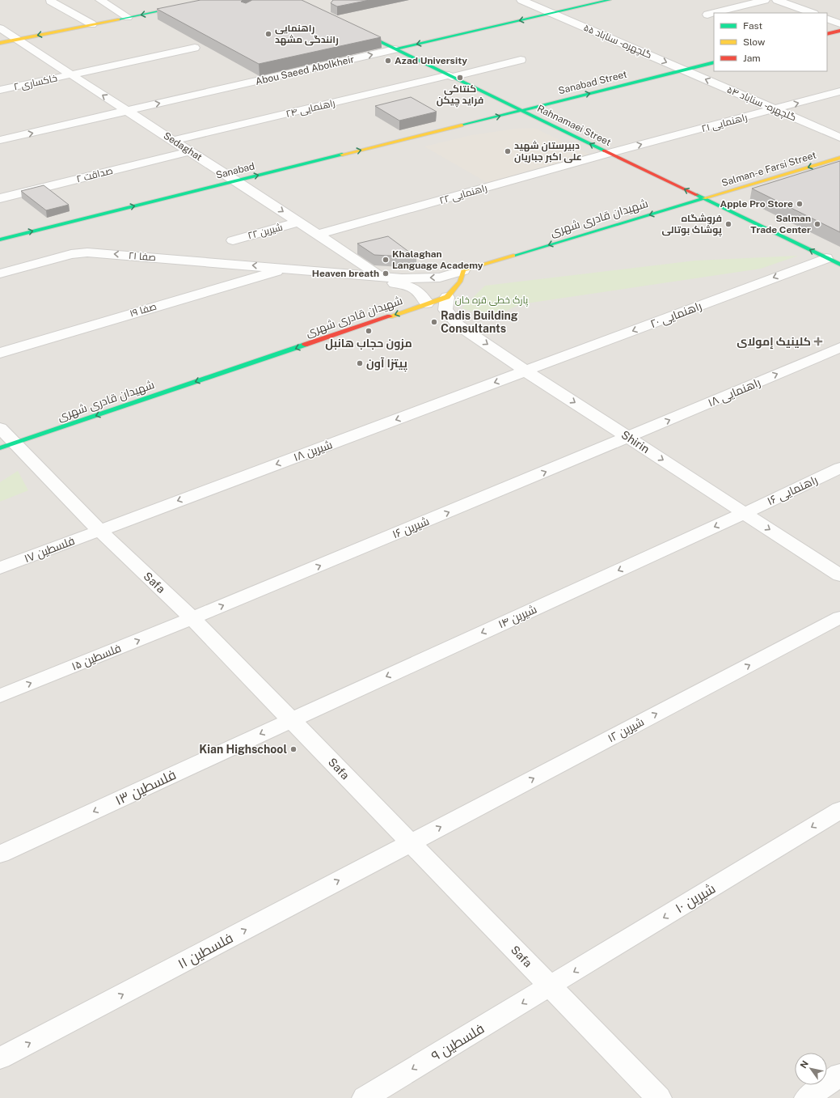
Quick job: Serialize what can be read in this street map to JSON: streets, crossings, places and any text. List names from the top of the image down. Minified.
{"streets":{"main road":["Abou Saeed Abolkheir","Sanabad Street","Rahnamaei Street","Salman-e Farsi Street","Sanabad","شهیدان قادری شهری"],"street":["گلچهره - سناباد ۵۵","خاکساری ۲","گلچهره - سناباد ۵۴","راهنمایی ۲۴","راهنمایی ۲۱","Sedaghat","صداقت ۲","راهنمایی ۲۲","شیرین ۲۲","صفا ۲۱","صفا ۱۹","راهنمایی ۲۰","راهنمایی ۱۸","Shirin","شیرین ۱۸","راهنمایی ۱۶","شیرین ۱۶","فلسطین ۱۷","Safa","شیرین ۱۴","فلسطین ۱۵","شیرین ۱۲","فلسطین ۱۳","شیرین ۱۰","فلسطین ۱۱","فلسطین ۹"]},"crossings":[["گلچهره - سناباد ۵۵","Abou Saeed Abolkheir"],["گلچهره - سناباد ۵۵","Sanabad Street"],["گلچهره - سناباد ۵۵","گلچهره - سناباد ۵۴"],["Abou Saeed Abolkheir","Rahnamaei Street"],["Abou Saeed Abolkheir","Sedaghat"],["خاکساری ۲","Sedaghat"],["Sanabad Street","گلچهره - سناباد ۵۴"],["Sanabad Street","Rahnamaei Street"],["Sanabad Street","Sanabad"],["گلچهره - سناباد ۵۴","راهنمایی ۲۱"],["راهنمایی ۲۴","Rahnamaei Street"],["راهنمایی ۲۴","Sedaghat"],["راهنمایی ۲۱","Rahnamaei Street"],["راهنمایی ۲۱","راهنمایی ۲۲"],["Rahnamaei Street","Salman-e Farsi Street"],["Rahnamaei Street","راهنمایی ۲۲"],["Rahnamaei Street","شهیدان قادری شهری"],["Rahnamaei Street","راهنمایی ۲۰"],["Sedaghat","Sanabad"],["Sedaghat","صداقت ۲"],["Sedaghat","راهنمایی ۲۲"],["Sedaghat","شیرین ۲۲"],["Sedaghat","صفا ۲۱"],["Salman-e Farsi Street","شهیدان قادری شهری"],["شهیدان قادری شهری","صفا ۲۱"],["شهیدان قادری شهری","Shirin"],["شهیدان قادری شهری","Safa"],["صفا ۲۱","صفا ۱۹"],["راهنمایی ۲۰","Shirin"],["راهنمایی ۲۰","شیرین ۱۸"],["راهنمایی ۱۸","Shirin"],["راهنمایی ۱۸","شیرین ۱۶"],["Shirin","شیرین ۱۸"],["Shirin","راهنمایی ۱۶"],["Shirin","شیرین ۱۶"],["Shirin","شیرین ۱۴"],["شیرین ۱۸","فلسطین ۱۷"],["شیرین ۱۸","Safa"],["راهنمایی ۱۶","شیرین ۱۴"],["شیرین ۱۶","Safa"],["شیرین ۱۶","فلسطین ۱۵"],["فلسطین ۱۷","Safa"],["Safa","شیرین ۱۴"],["Safa","فلسطین ۱۵"],["Safa","شیرین ۱۲"],["Safa","فلسطین ۱۳"],["Safa","شیرین ۱۰"],["Safa","فلسطین ۱۱"],["Safa","فلسطین ۹"],["شیرین ۱۴","فلسطین ۱۳"],["شیرین ۱۲","فلسطین ۱۱"],["شیرین ۱۰","فلسطین ۹"]],"one_way":["گلچهره - سناباد ۵۵","Sanabad Street","راهنمایی ۲۱","Rahnamaei Street","Salman-e Farsi Street","Sanabad","شهیدان قادری شهری","راهنمایی ۲۰","راهنمایی ۱۸","Shirin","شیرین ۱۸","شیرین ۱۶","شیرین ۱۴","فلسطین ۱۵","شیرین ۱۲","فلسطین ۱۳","شیرین ۱۰","فلسطین ۱۱","فلسطین ۹"],"parks":["پارک خطی قره خان"],"places":{"other":["راهنمایی رانندگی مشهد","Azad University","کنتاکی فراید چیکن","دبیرستان شهید علی اکبر جباریان","Apple Pro Store","فروشگاه پوشاک بوتالی","Salman Trade Center","Khalaghan Language Academy","Heaven breath","Radis Building Consultants","مزون حجاب هانبل","پیتزا آون","Kian Highschool"],"health":["کلینیک إمولای"]},"legend":["Fast","Slow","Jam"],"north":"top left"}
